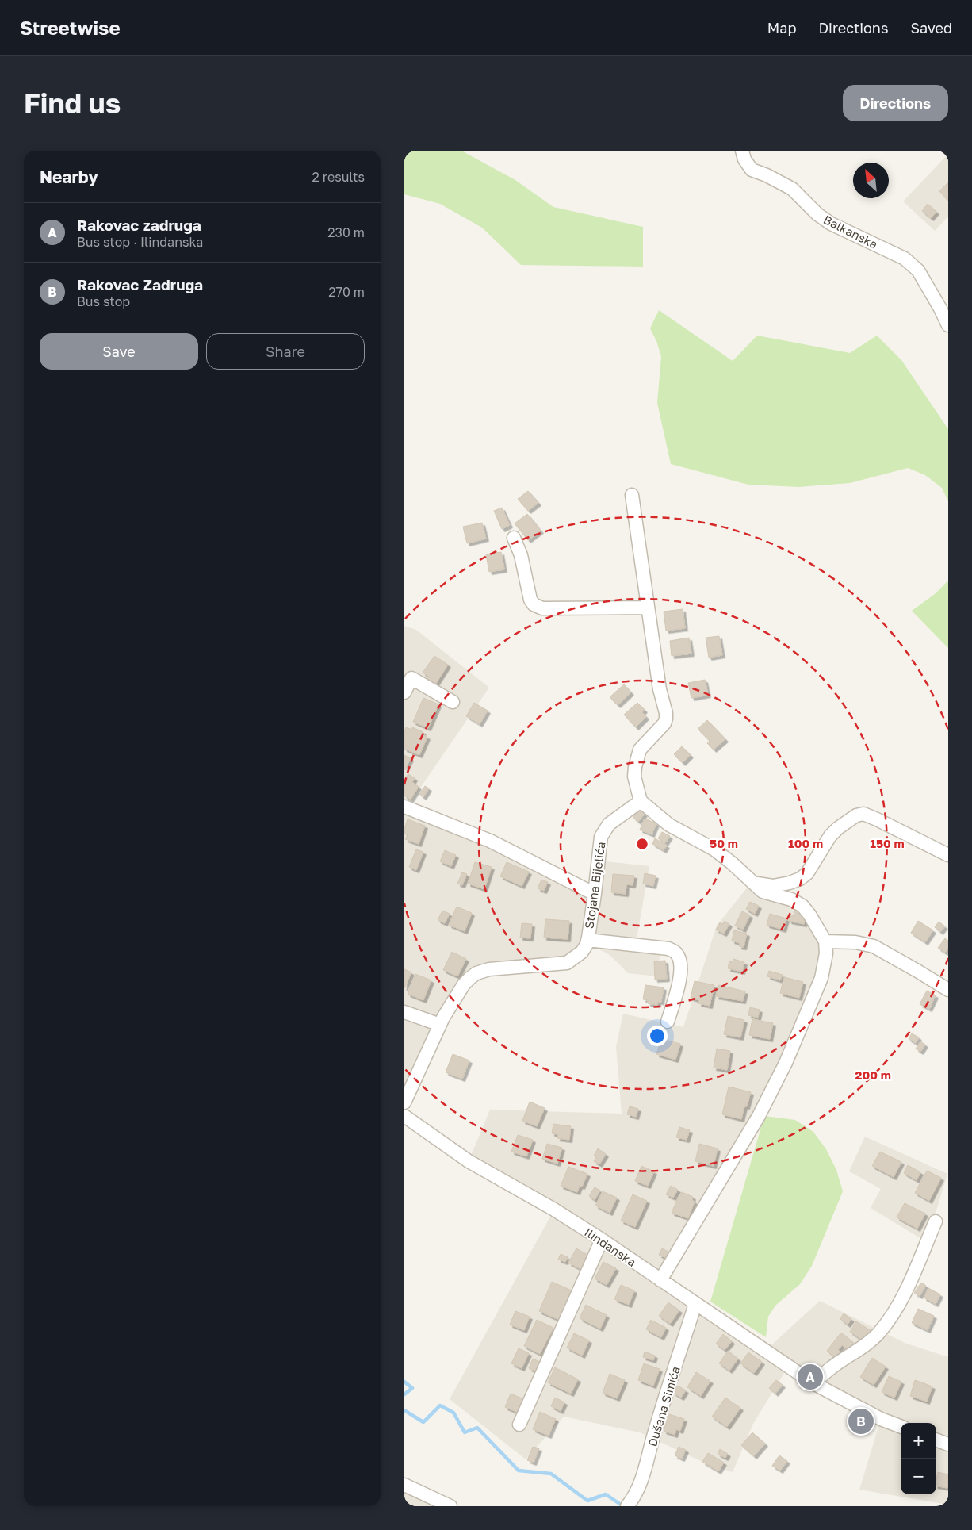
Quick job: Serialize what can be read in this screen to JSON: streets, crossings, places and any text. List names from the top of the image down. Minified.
{"streets":{"street":["Balkanska","Stojana Bijelića","Ilindanska","Dušana Simića"]},"crossings":[["Ilindanska","Dušana Simića"]],"north":"top left","page":{"header":"Streetwise","nav":["Map","Directions","Saved"],"buttons":["Directions",["Save","Share"]],"title":"Find us","heading":["Nearby","2 results"],"list":[{"mark":"A","name":"Rakovac zadruga","note":"Bus stop · Ilindanska","value":"230 m"},{"mark":"B","name":"Rakovac Zadruga","note":"Bus stop","value":"270 m"}],"pins":["A","B"],"map_buttons":["+","−"]},"rings":["50 m","100 m","150 m","200 m"]}
